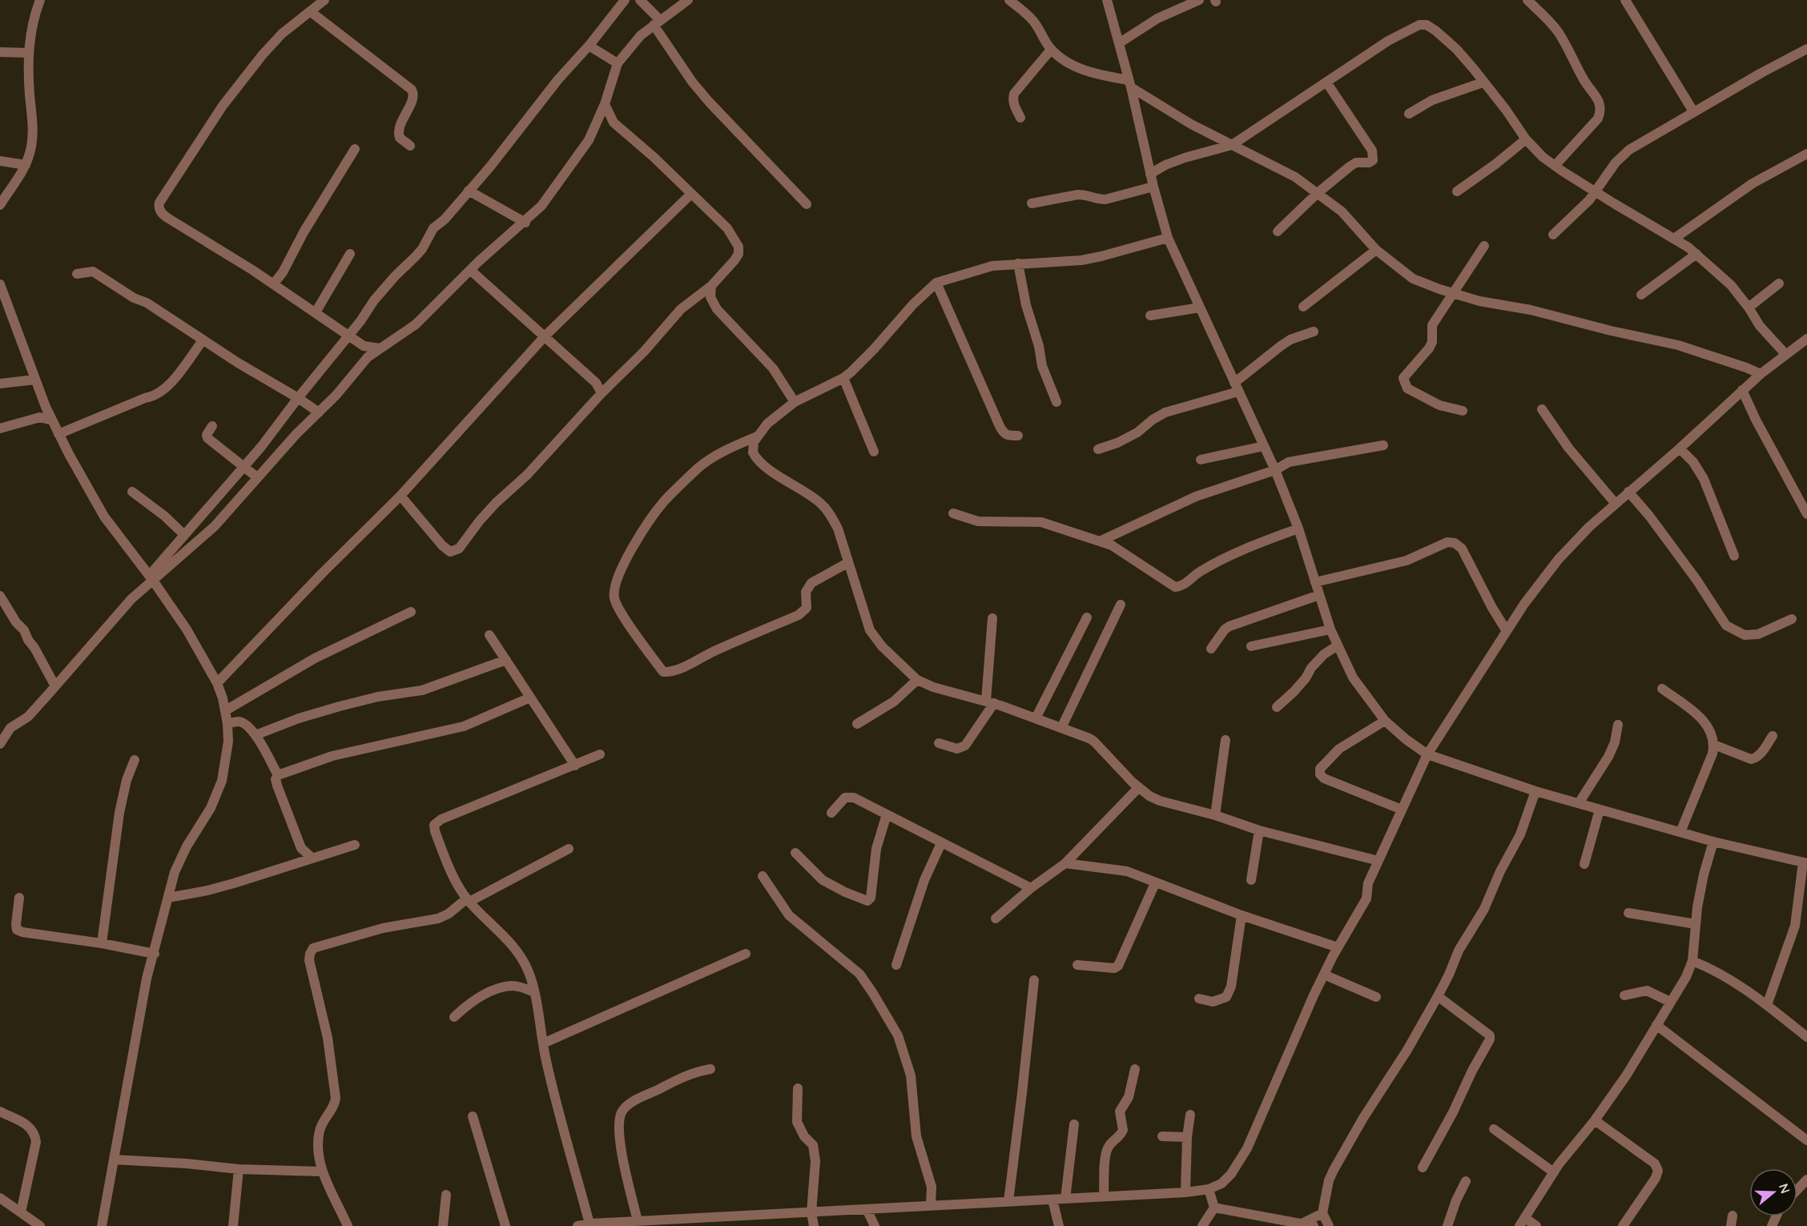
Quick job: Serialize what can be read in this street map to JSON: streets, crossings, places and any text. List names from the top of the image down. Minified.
{"north":"right"}
